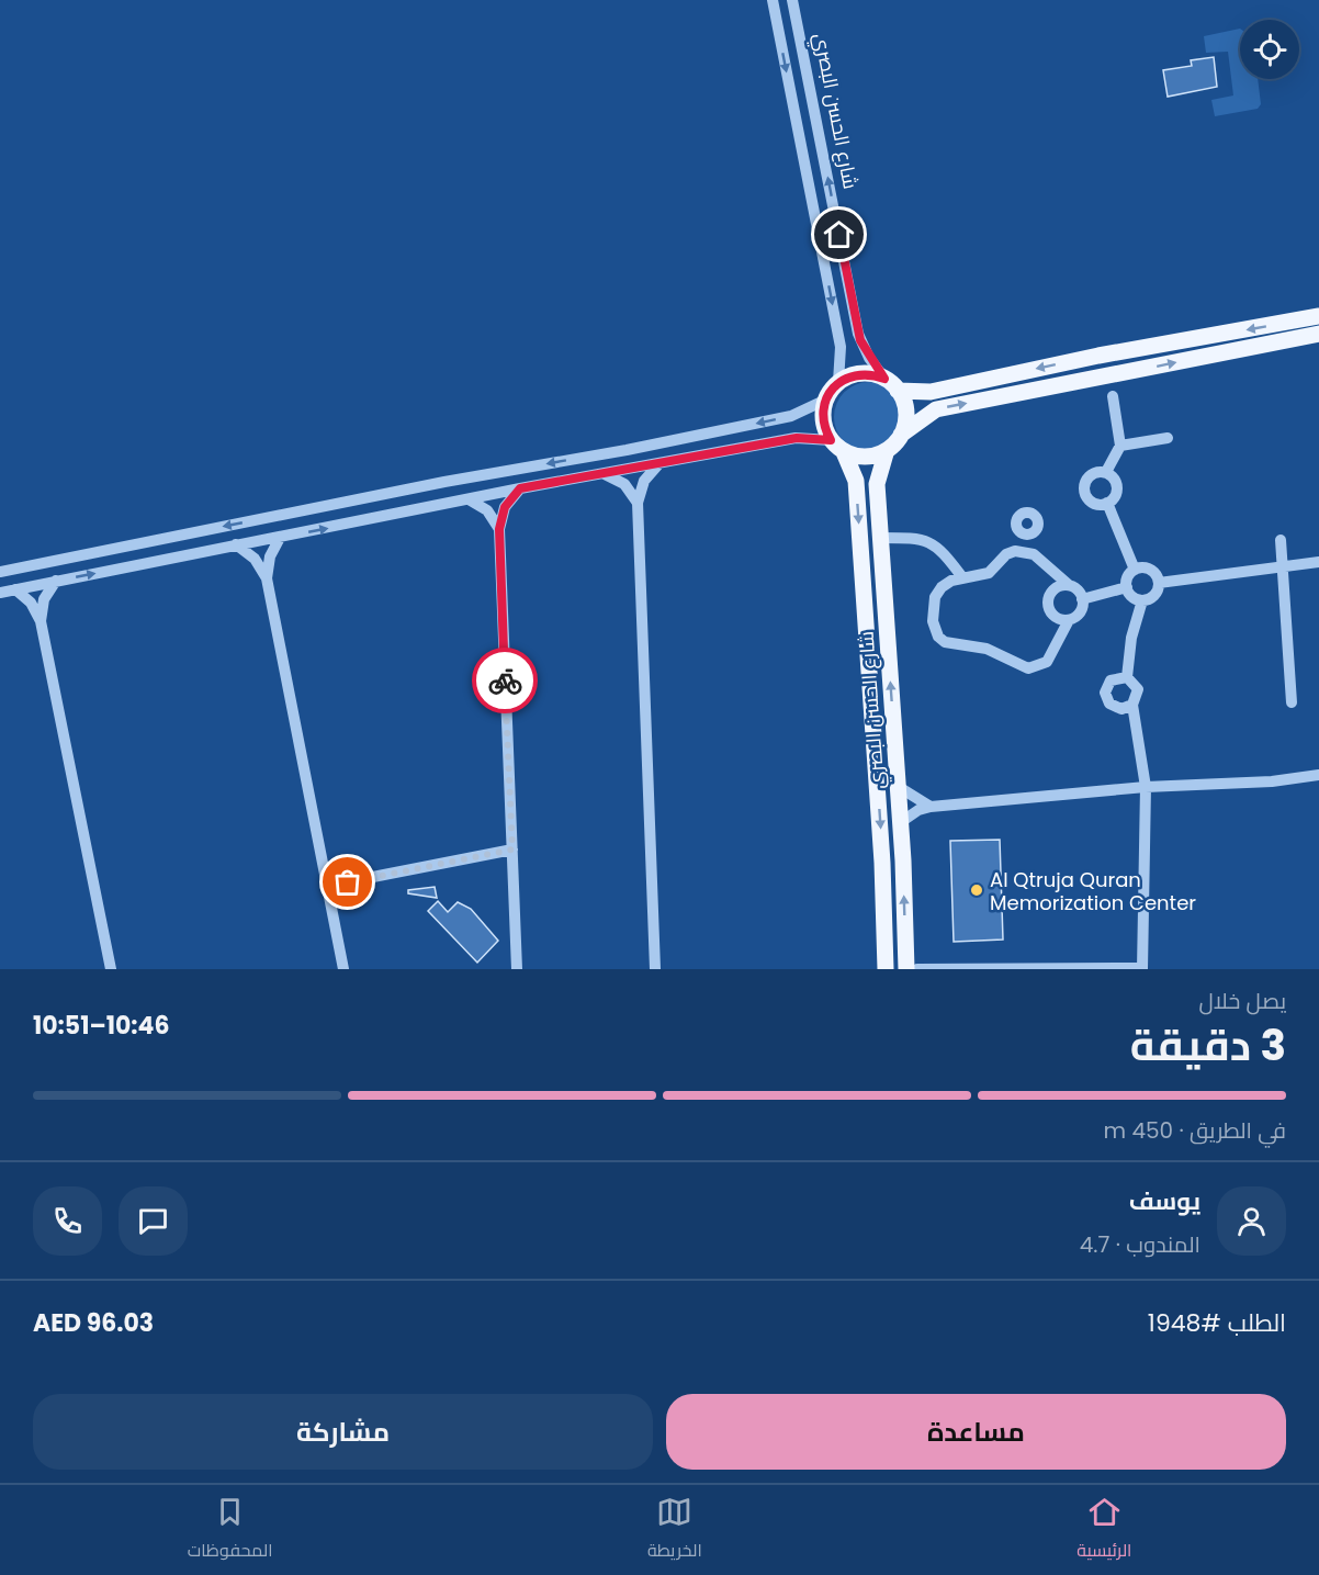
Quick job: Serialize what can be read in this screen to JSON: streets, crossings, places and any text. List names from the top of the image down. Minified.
{"streets":{"main road":["شارع الحسن البصري"]},"places":["Al Qtruja Quran Memorization Center"],"page":{"heading":["3 دقيقة","يصل خلال","10:46–10:51"],"panel":["يوسف","المندوب · 4.7","الطلب #1948","AED 96.03"],"bar":"في الطريق · 450 m","buttons":["مساعدة","مشاركة"],"tabs":["الرئيسية","الخريطة","المحفوظات"]}}
